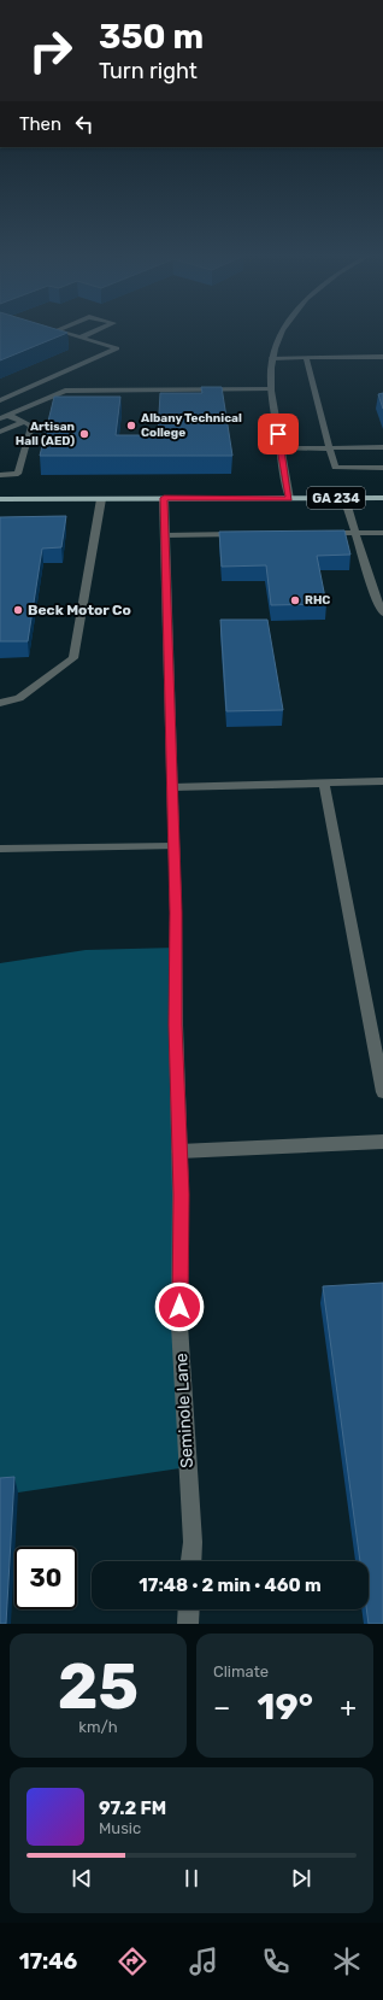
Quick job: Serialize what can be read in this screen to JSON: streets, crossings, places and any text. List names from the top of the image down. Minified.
{"streets":{"main road":["GA 234"],"street":["Seminole Lane"]},"crossings":[["GA 234","Seminole Lane"]],"places":["Albany Technical College","Artisan Hall (AED)","RHC","Beck Motor Co"],"page":{"turn":["350 m","Turn right"],"then":"Then","limit":"30","trip":"17:48 · 2 min · 460 m","tile":[["25","km/h"],"Climate"],"heat":["−","19°","+"],"song":["97.2 FM","Music"],"tabs":"17:46"}}
